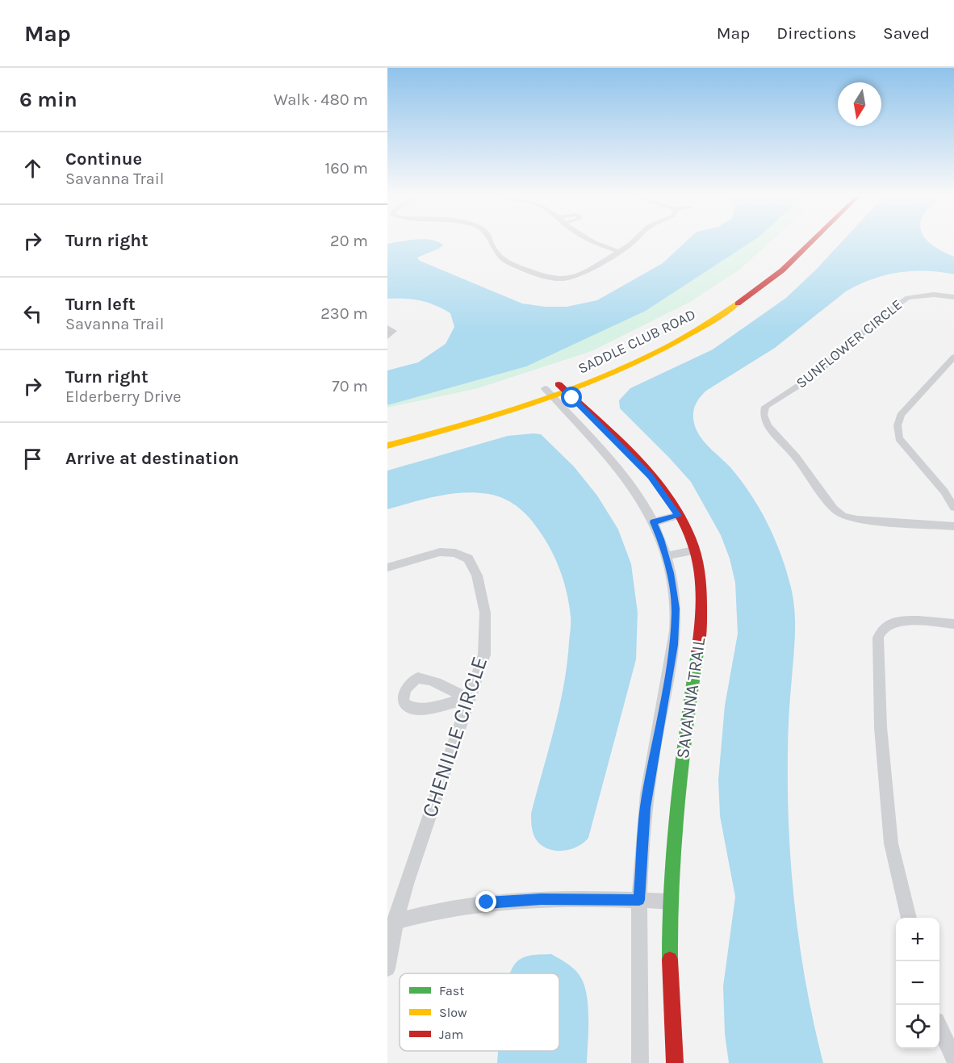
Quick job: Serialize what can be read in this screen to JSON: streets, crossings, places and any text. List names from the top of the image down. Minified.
{"streets":{"street":["SADDLE CLUB ROAD","SUNFLOWER CIRCLE","SAVANNA TRAIL","CHENILLE CIRCLE"]},"crossings":[["SADDLE CLUB ROAD","SAVANNA TRAIL"]],"legend":["Fast","Slow","Jam"],"north":"bottom","page":{"header":"Map","nav":["Map","Directions","Saved"],"heading":["6 min","Walk · 480 m"],"list":[["Continue","Savanna Trail","160 m"],["Turn right","20 m"],["Turn left","Savanna Trail","230 m"],["Turn right","Elderberry Drive","70 m"],"Arrive at destination"],"map_buttons":["+","−"]}}
